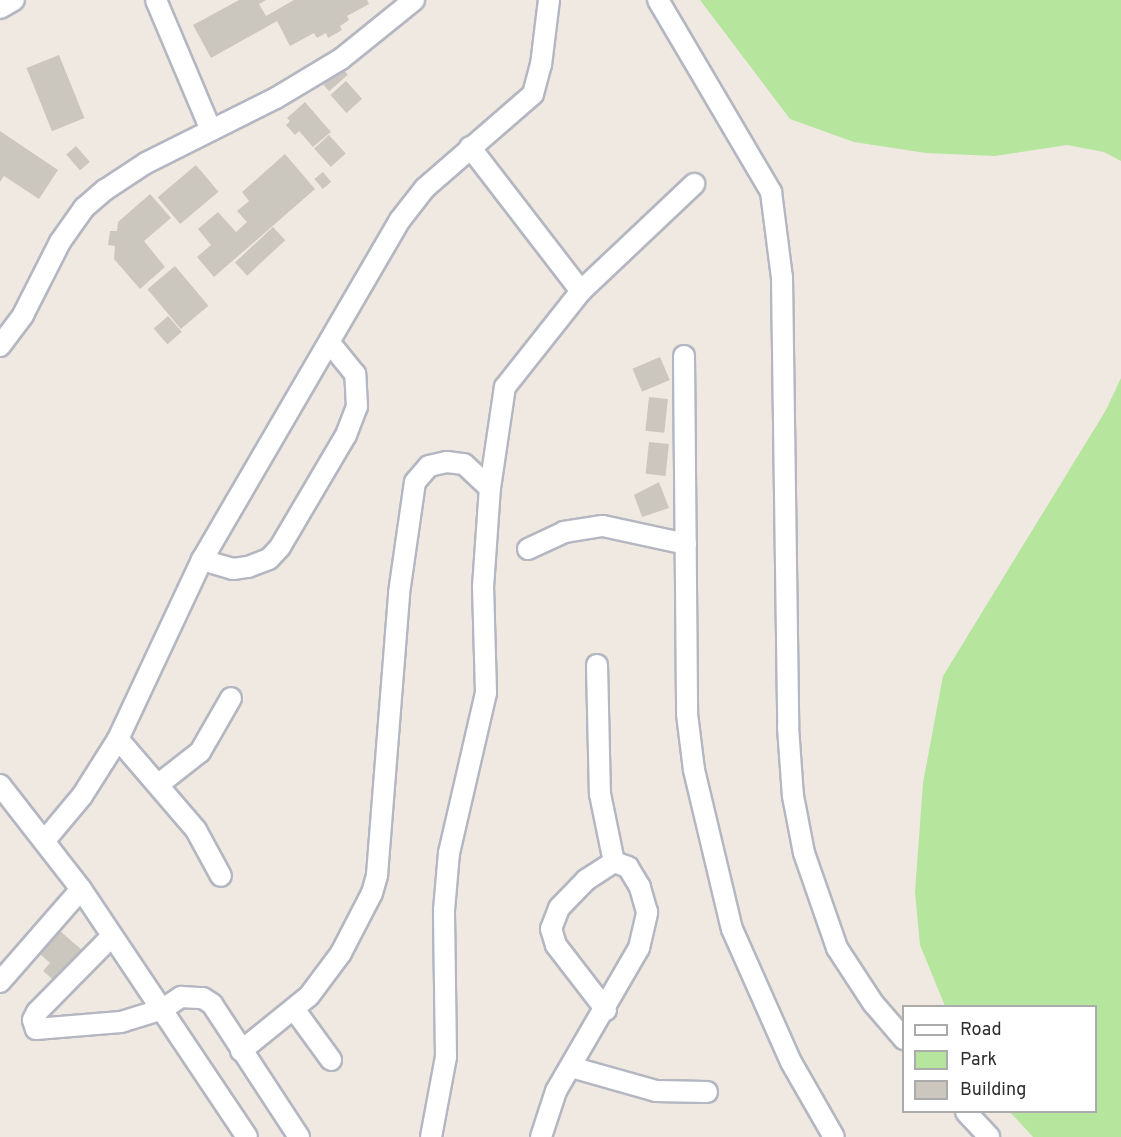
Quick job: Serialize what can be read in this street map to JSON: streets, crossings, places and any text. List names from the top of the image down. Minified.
{"legend":["Road","Park","Building"]}
